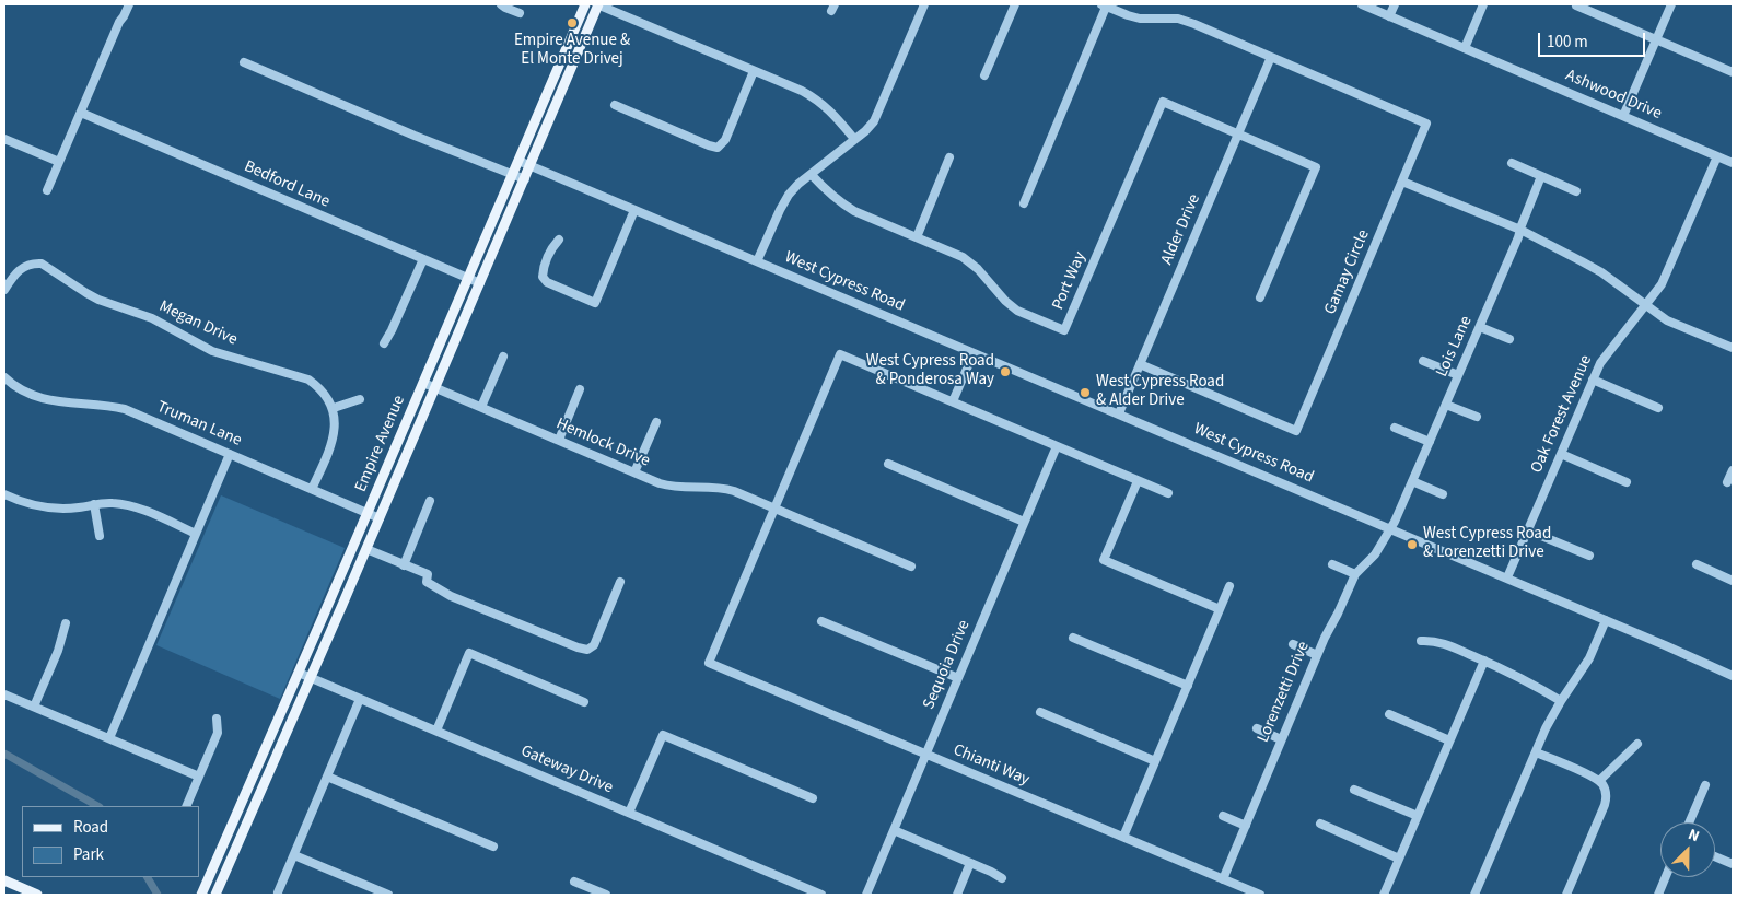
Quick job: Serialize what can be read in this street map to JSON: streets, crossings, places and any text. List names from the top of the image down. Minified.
{"streets":{"main road":["Empire Avenue"],"street":["Ashwood Drive","Bedford Lane","Alder Drive","Gamay Circle","Port Way","West Cypress Road","Megan Drive","Lois Lane","Oak Forest Avenue","Truman Lane","Hemlock Drive","Sequoia Drive","Lorenzetti Drive","Chianti Way","Gateway Drive"]},"crossings":[["Ashwood Drive","Oak Forest Avenue"],["Bedford Lane","Empire Avenue"],["Alder Drive","Gamay Circle"],["Alder Drive","Port Way"],["Alder Drive","West Cypress Road"],["West Cypress Road","Lois Lane"],["West Cypress Road","Oak Forest Avenue"],["West Cypress Road","Empire Avenue"],["West Cypress Road","Lorenzetti Drive"],["Lois Lane","Lorenzetti Drive"],["Truman Lane","Empire Avenue"],["Hemlock Drive","Empire Avenue"],["Hemlock Drive","Chianti Way"],["Empire Avenue","Gateway Drive"],["Sequoia Drive","Chianti Way"],["Lorenzetti Drive","Chianti Way"]],"places":["Empire Avenue & El Monte Drivej","West Cypress Road & Ponderosa Way","West Cypress Road & Alder Drive","West Cypress Road & Lorenzetti Drive"],"legend":["Road","Park"],"scale_bar":"100 m","north":"top right"}
